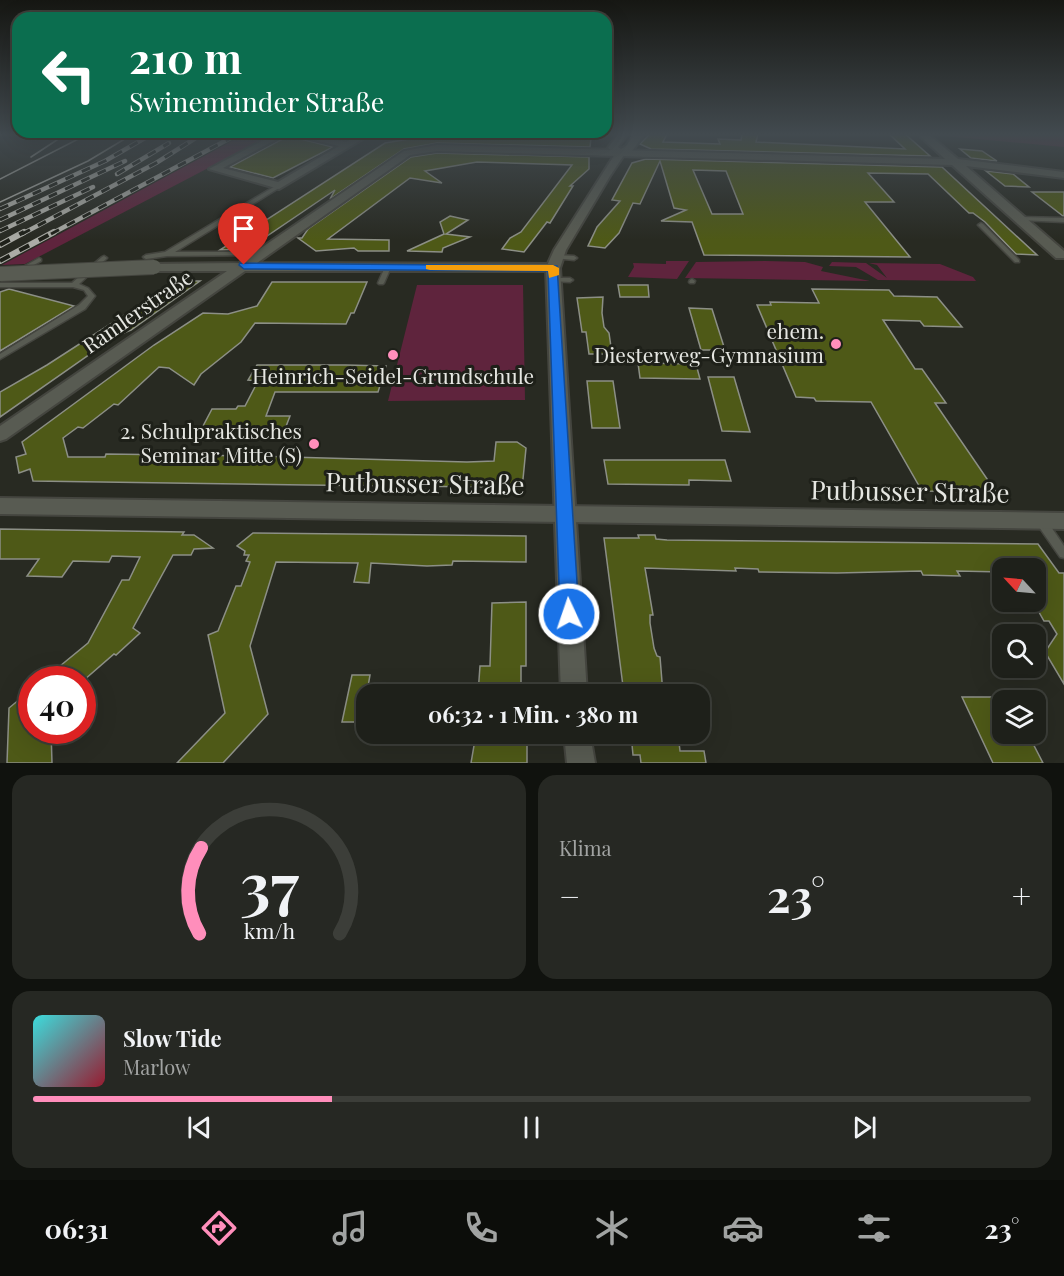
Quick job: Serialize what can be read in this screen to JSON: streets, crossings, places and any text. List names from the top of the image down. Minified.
{"streets":{"street":["Ramlerstraße","Putbusser Straße"]},"places":["ehem. Diesterweg-Gymnasium","Heinrich-Seidel-Grundschule","2. Schulpraktisches Seminar Mitte (S)"],"north":"top left","page":{"turn":["210 m","Swinemünder Straße"],"limit":"40","trip":"06:32 · 1 Min. · 380 m","tile":"Klima","heat":["−","23°","+"],"song":["Slow Tide","Marlow"],"tabs":["06:31","23°"],"gauge":["37","km/h"]}}
